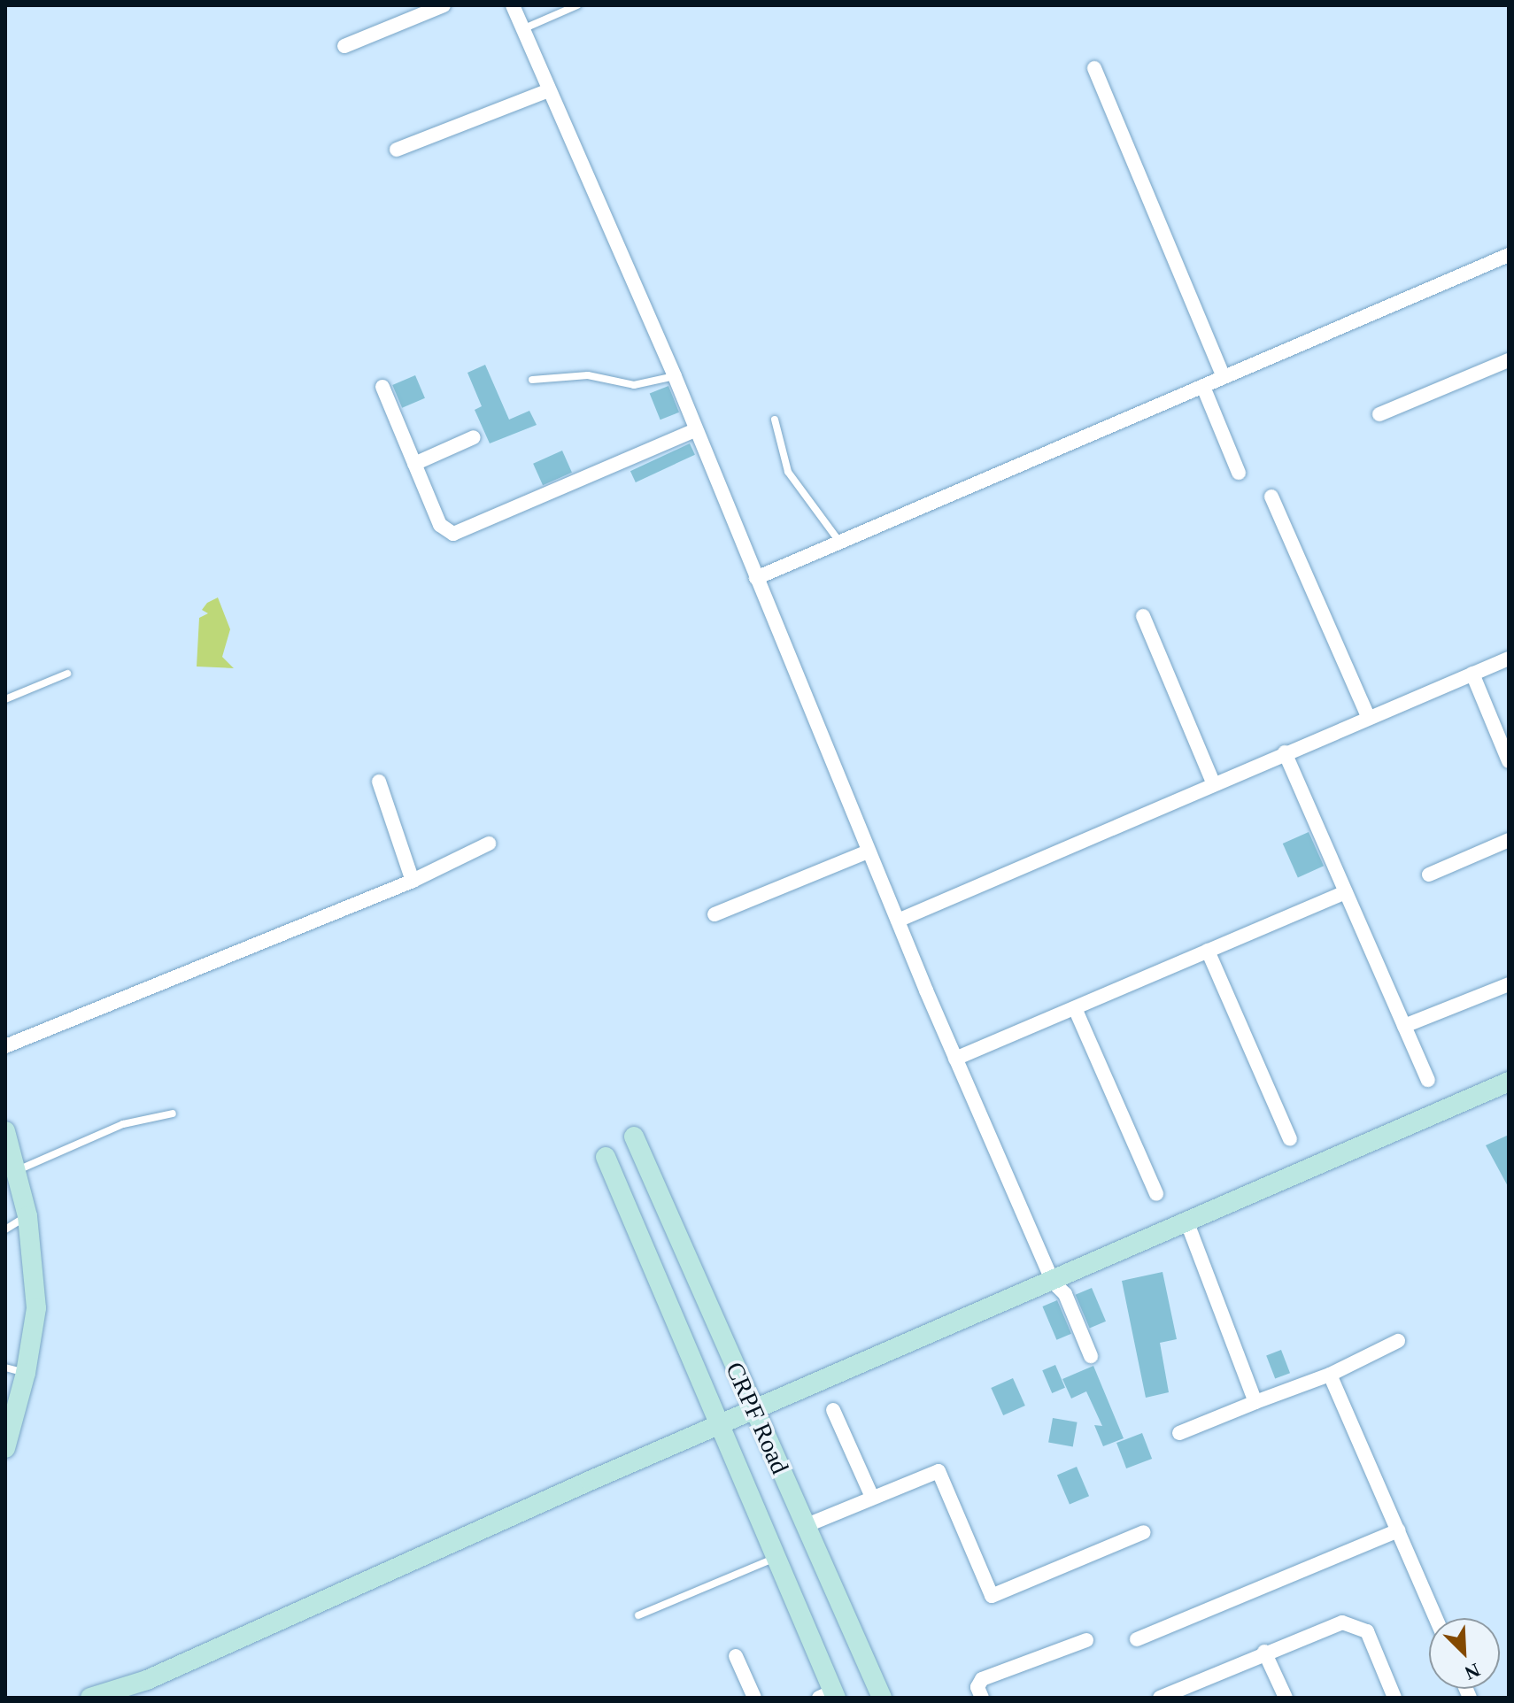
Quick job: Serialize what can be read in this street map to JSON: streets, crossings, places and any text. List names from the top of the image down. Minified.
{"streets":{"street":["CRPF Road"]},"north":"bottom right"}
